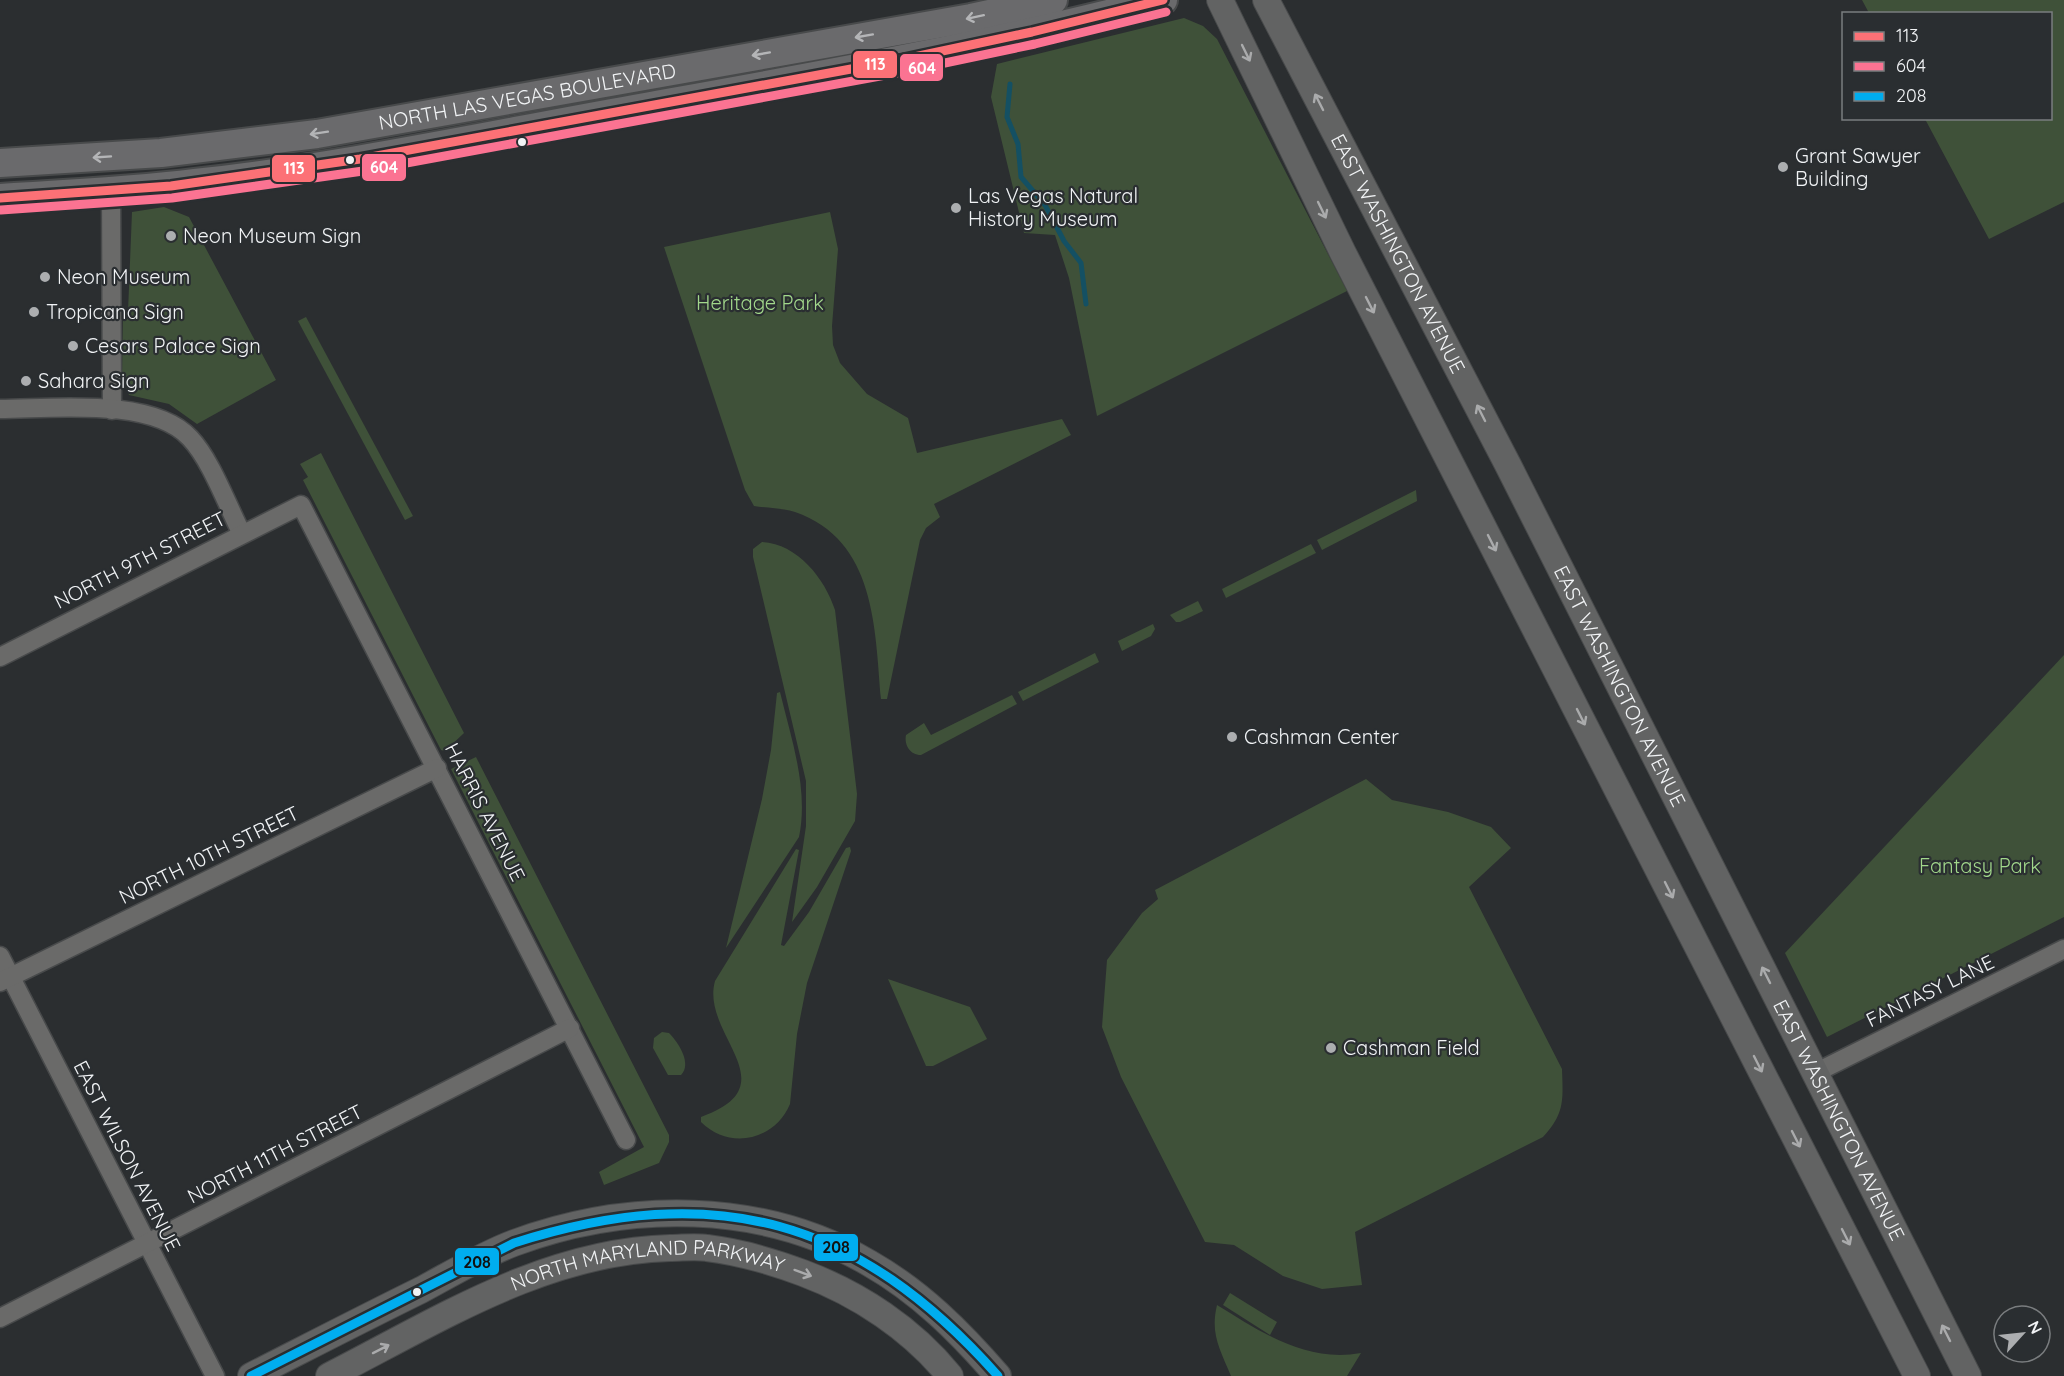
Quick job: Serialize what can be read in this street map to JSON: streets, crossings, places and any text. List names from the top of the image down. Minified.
{"streets":{"main road":["NORTH LAS VEGAS BOULEVARD","EAST WASHINGTON AVENUE","NORTH MARYLAND PARKWAY"],"street":["NORTH 9TH STREET","HARRIS AVENUE","NORTH 10TH STREET","FANTASY LANE","NORTH 11TH STREET","EAST WILSON AVENUE"]},"crossings":[["EAST WASHINGTON AVENUE","FANTASY LANE"],["NORTH 9TH STREET","HARRIS AVENUE"],["HARRIS AVENUE","NORTH 10TH STREET"],["HARRIS AVENUE","NORTH 11TH STREET"],["NORTH 10TH STREET","EAST WILSON AVENUE"],["NORTH 11TH STREET","EAST WILSON AVENUE"]],"one_way":["NORTH MARYLAND PARKWAY"],"parks":["Heritage Park","Fantasy Park"],"places":["Grant Sawyer Building","Las Vegas Natural History Museum","Neon Museum Sign","Neon Museum","Tropicana Sign","Cesars Palace Sign","Sahara Sign","Cashman Center","Cashman Field"],"lines":["transit line 113","transit line 604","transit line 208"],"legend":["113","604","208"],"north":"top right"}
